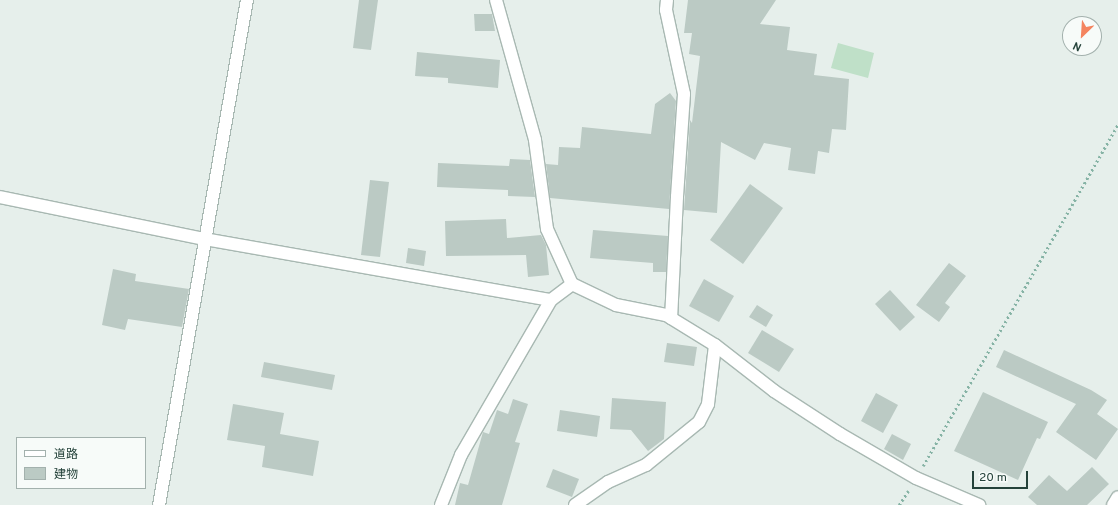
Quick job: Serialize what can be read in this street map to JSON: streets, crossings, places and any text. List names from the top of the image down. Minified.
{"legend":["道路","建物"],"scale_bar":"20 m","north":"bottom left"}
